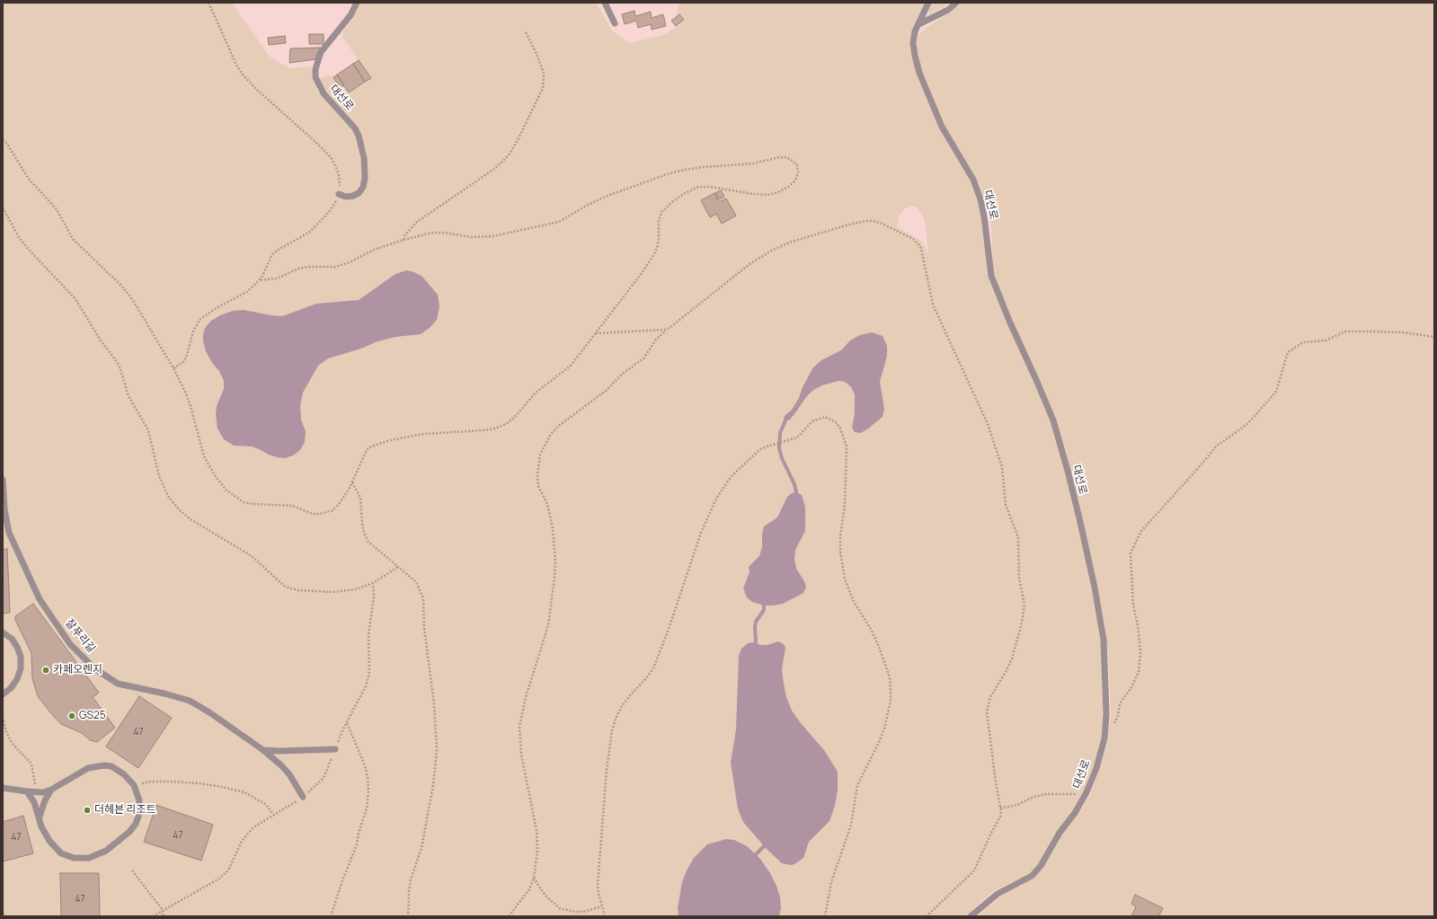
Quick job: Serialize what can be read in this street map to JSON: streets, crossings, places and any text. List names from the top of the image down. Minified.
{"streets":{"lane":["대선로","잘푸리길"]},"places":["카페오렌지","GS25","더헤븐 리조트"],"house_numbers":["47","47","47","47"]}
